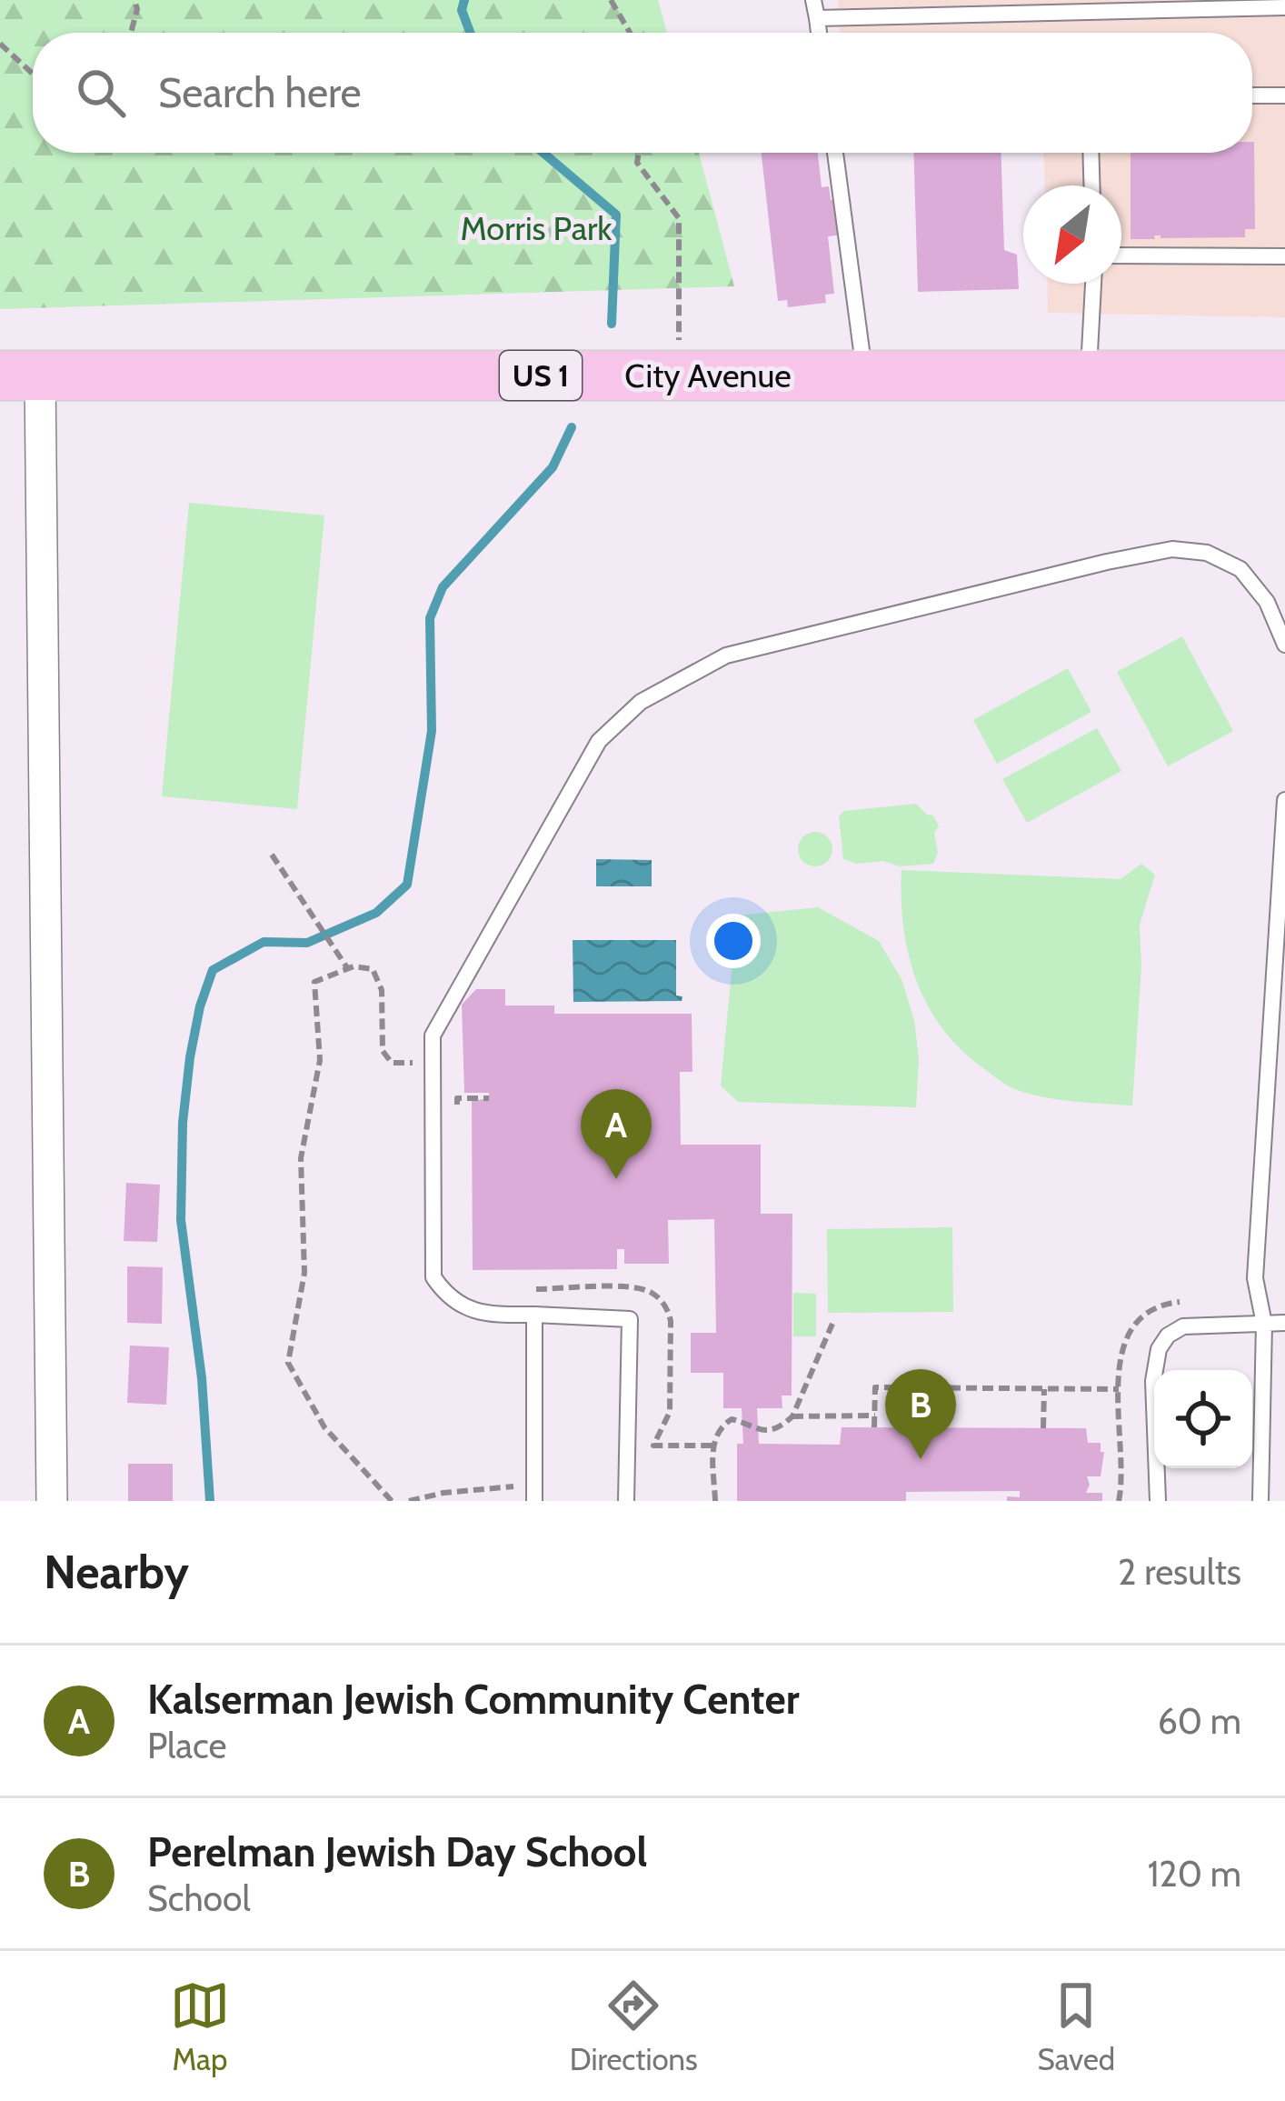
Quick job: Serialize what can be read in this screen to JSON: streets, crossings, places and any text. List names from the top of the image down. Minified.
{"streets":{"highway":["US 1","City Avenue"]},"parks":["Morris Park"],"north":"bottom left","page":{"search":"Search here","pins":["A","B"],"heading":["Nearby","2 results"],"list":[{"mark":"A","name":"Kalserman Jewish Community Center","note":"Place","value":"60 m"},{"mark":"B","name":"Perelman Jewish Day School","note":"School","value":"120 m"}],"nav":["Map","Directions","Saved"]}}
